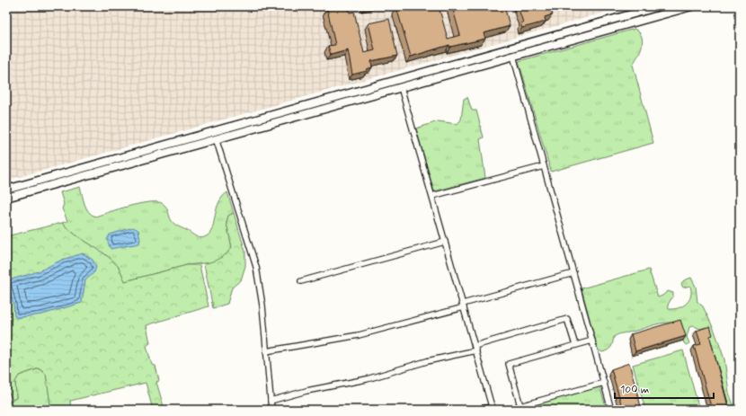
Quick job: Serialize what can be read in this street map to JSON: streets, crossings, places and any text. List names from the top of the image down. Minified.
{"scale_bar":"100 m"}
